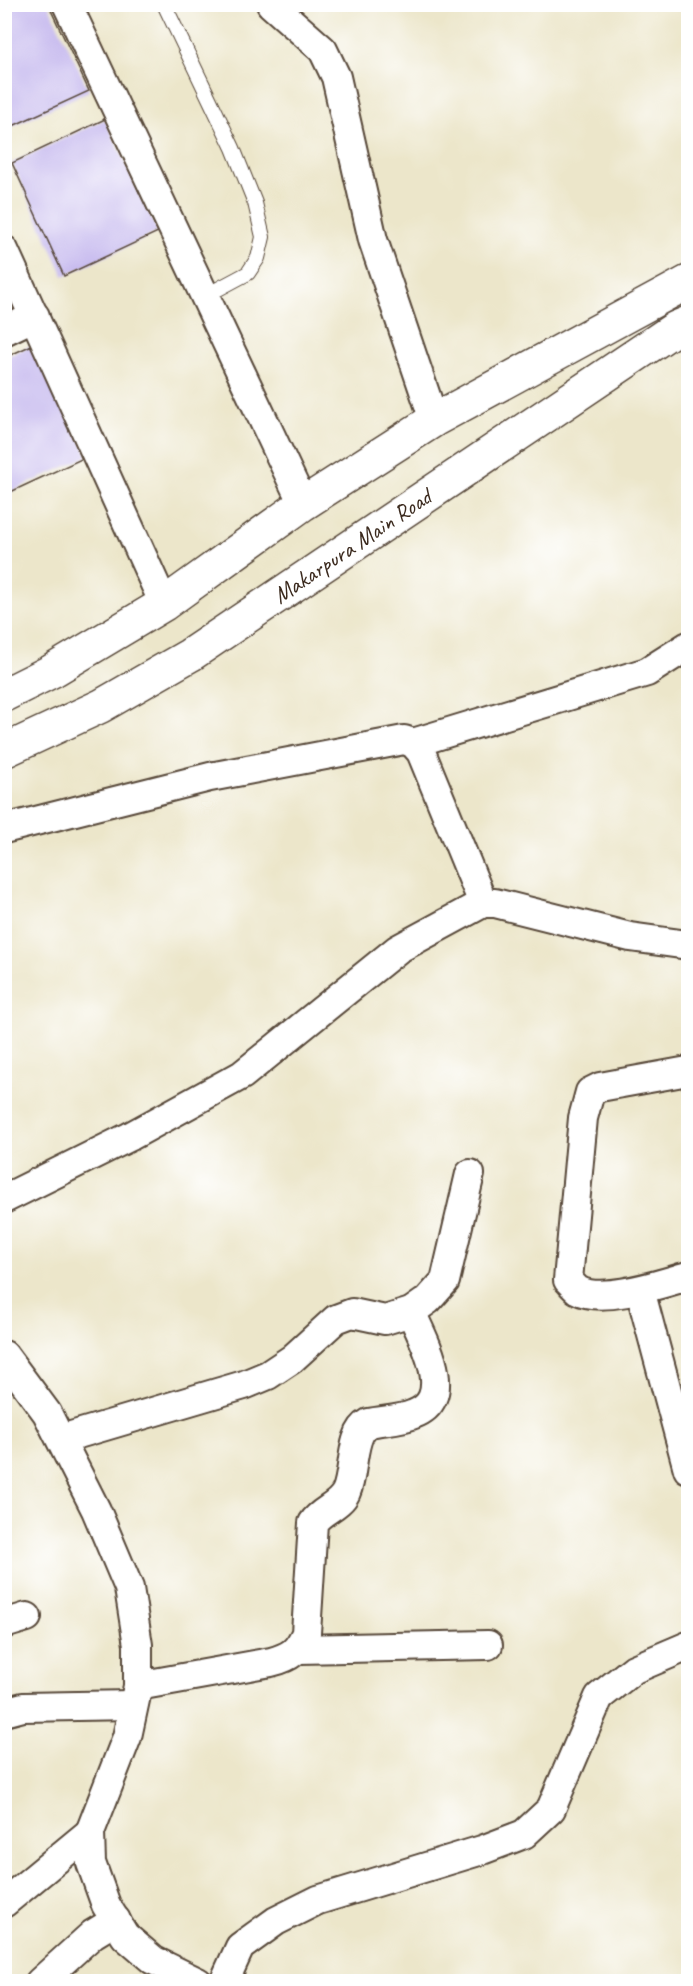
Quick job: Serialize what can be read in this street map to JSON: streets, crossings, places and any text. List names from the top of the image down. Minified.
{"streets":{"highway":["Makarpura Main Road"]}}
